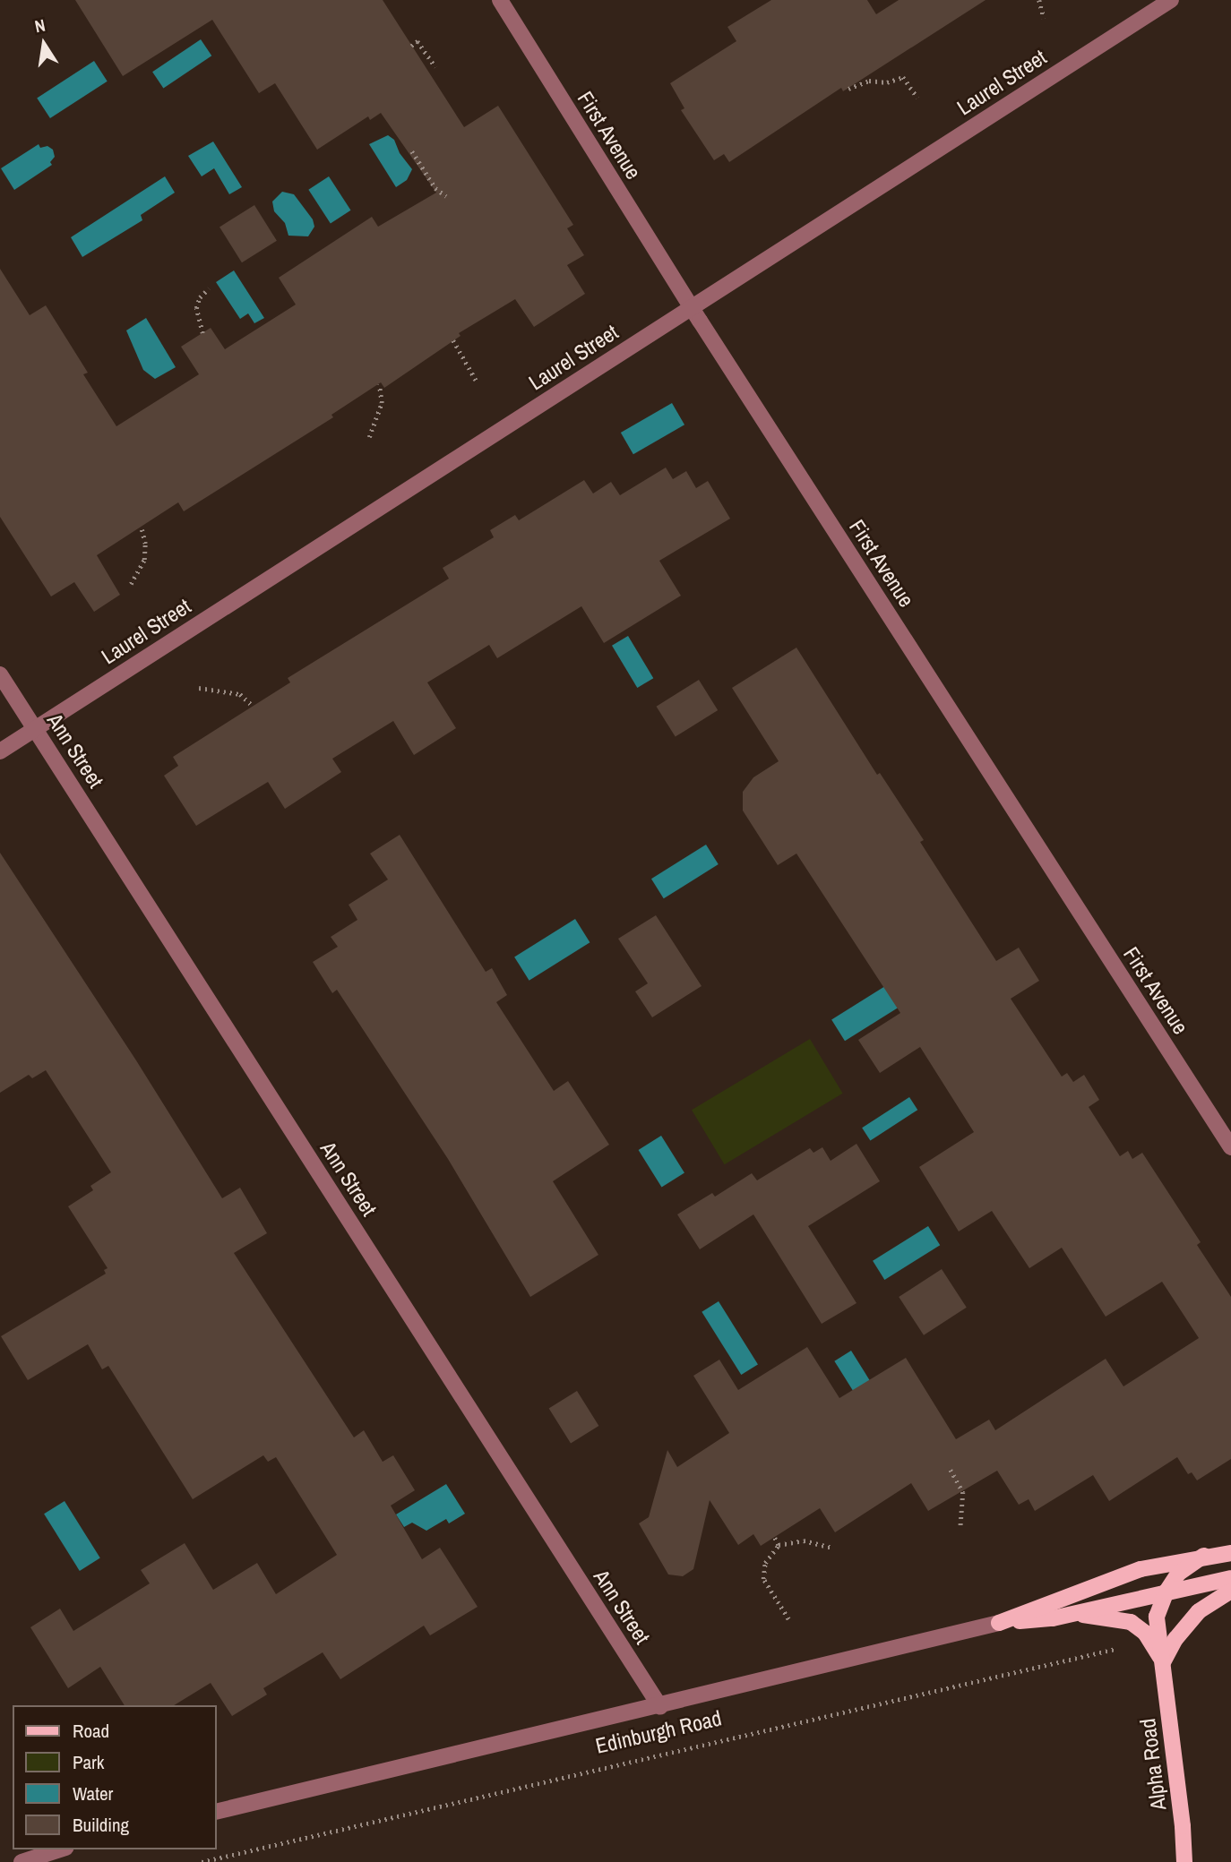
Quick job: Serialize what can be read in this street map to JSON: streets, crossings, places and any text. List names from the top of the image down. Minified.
{"streets":{"main road":["Alpha Road"],"street":["Laurel Street","First Avenue","Ann Street","Edinburgh Road"]},"crossings":[["Laurel Street","First Avenue"],["Laurel Street","Ann Street"],["Ann Street","Edinburgh Road"]],"legend":["Road","Park","Water","Building"],"north":"top"}
